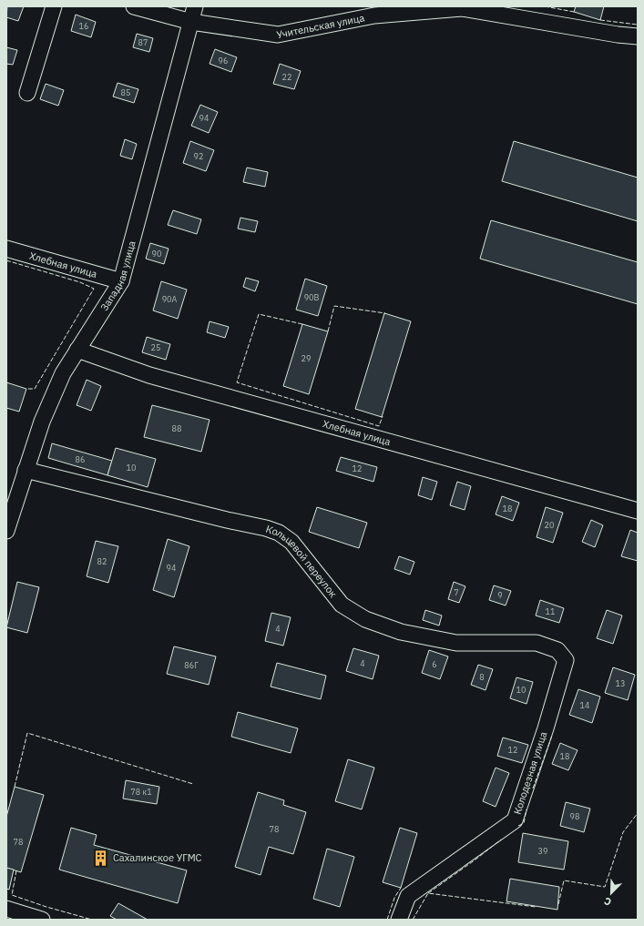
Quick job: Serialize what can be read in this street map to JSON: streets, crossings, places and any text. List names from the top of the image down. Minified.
{"streets":{"street":["Учительская улица","Хлебная улица","Западная улица","Кольцевой переулок","Колодезная улица"]},"crossings":[["Учительская улица","Западная улица"],["Хлебная улица","Западная улица"],["Западная улица","Кольцевой переулок"],["Кольцевой переулок","Колодезная улица"]],"places":{"building":["Сахалинское УГМС"]},"house_numbers":["16","87","96","22","85","94","92","90","90В","90А","25","29","88","86","10","12","18","20","82","94","7","9","11","4","4","6","86Г","8","13","10","14","12","18","78 к1","98","78","78","39"],"north":"bottom left"}
